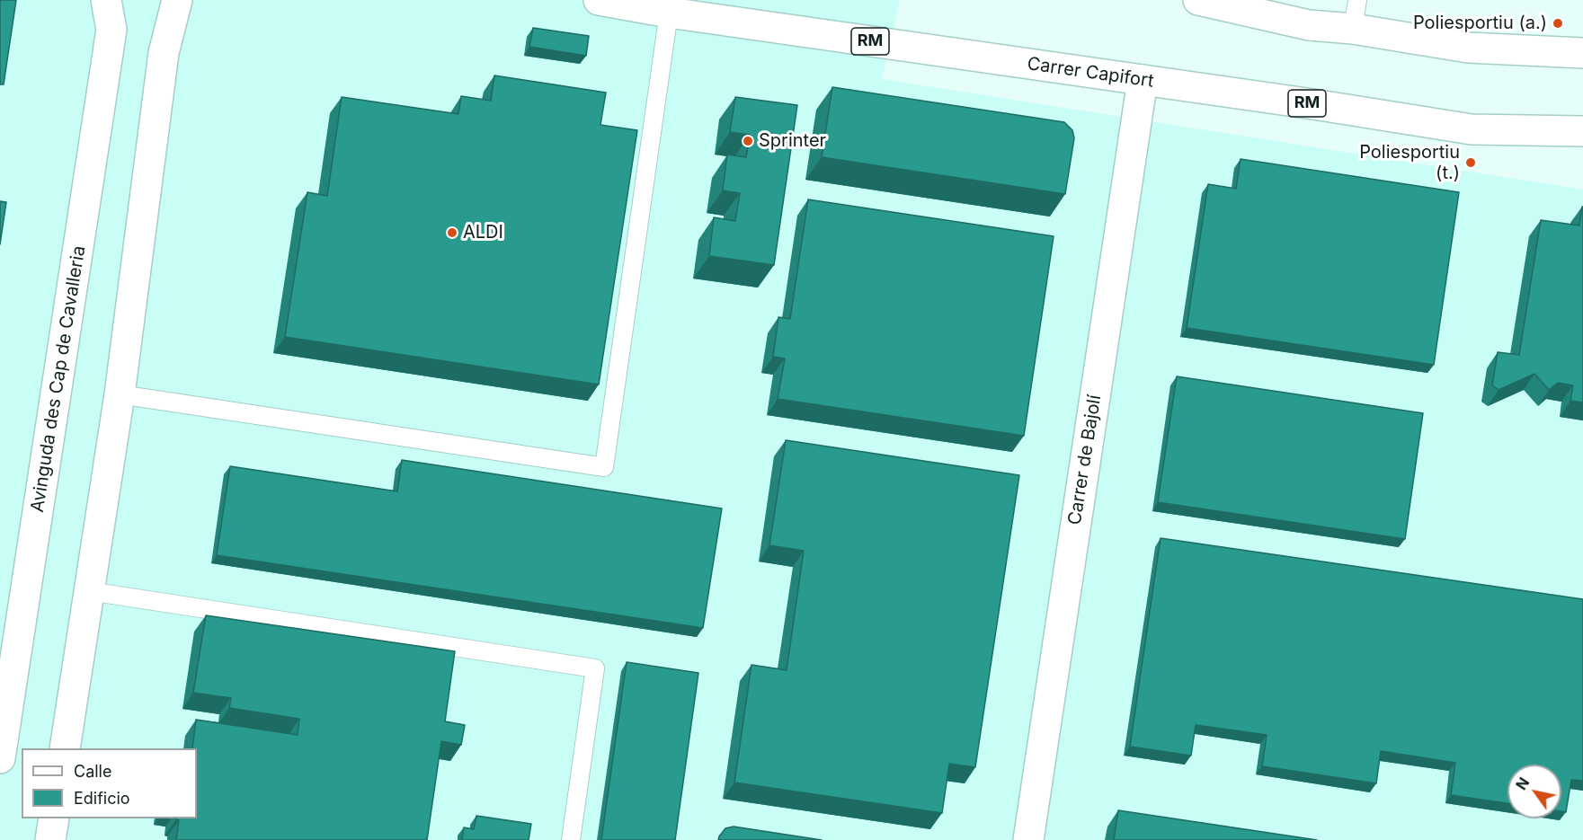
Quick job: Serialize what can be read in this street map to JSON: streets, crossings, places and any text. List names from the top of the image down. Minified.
{"streets":{"street":["RM","Carrer Capifort","Avinguda des Cap de Cavalleria","Carrer de Bajolí"]},"crossings":[["Carrer Capifort","Carrer de Bajolí"]],"places":["Poliesportiu (a.)","Sprinter","Poliesportiu (t.)","ALDI"],"legend":["Calle","Edificio"],"north":"top left"}
